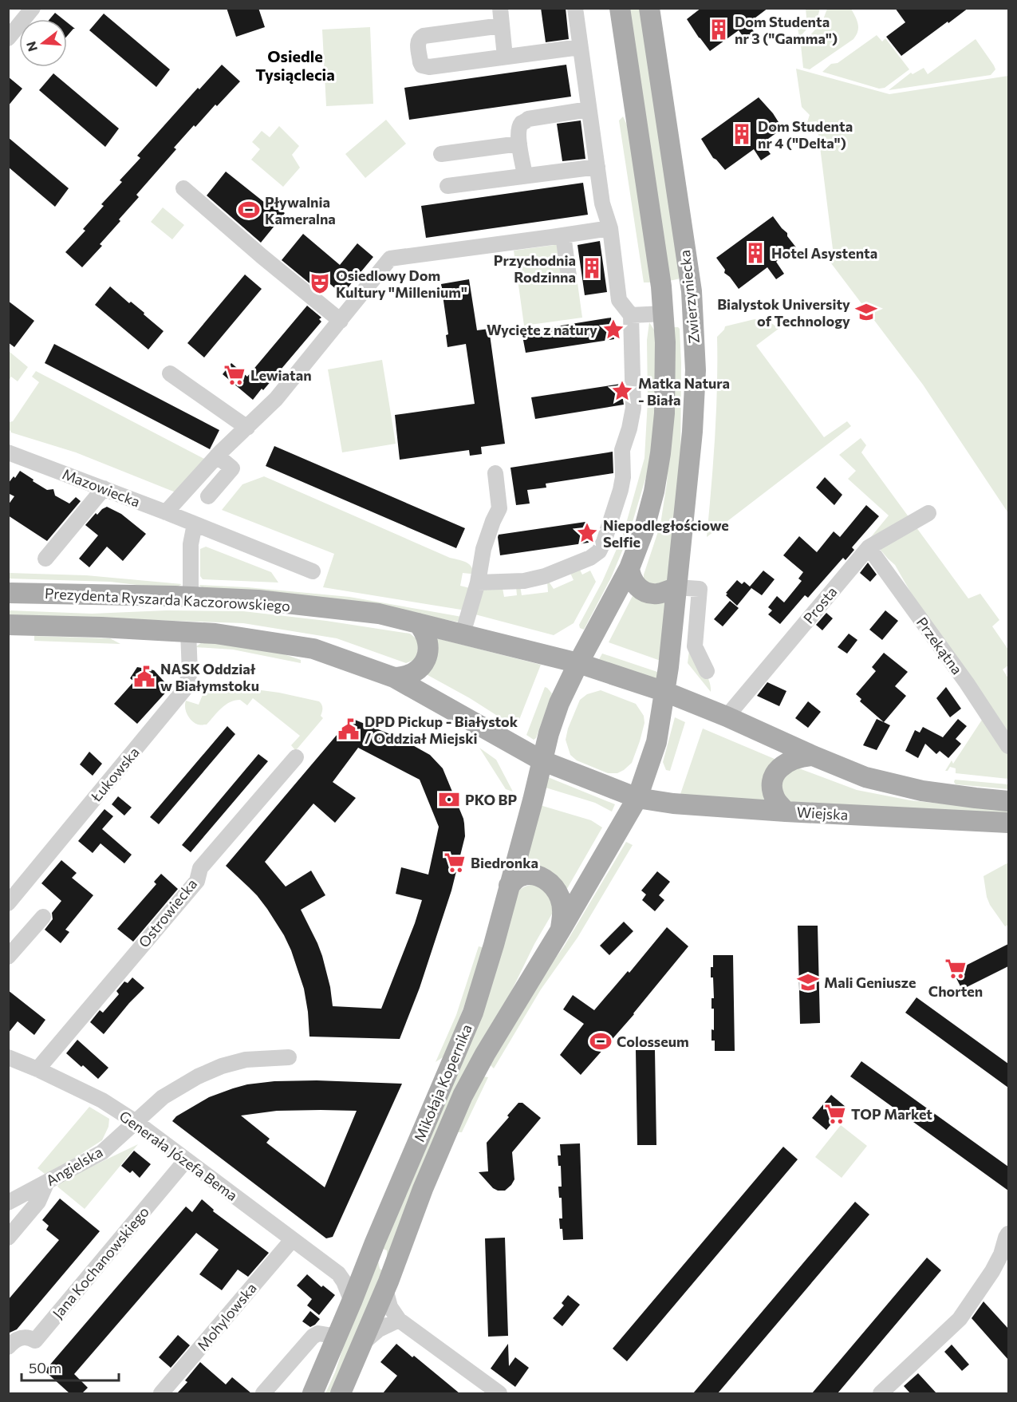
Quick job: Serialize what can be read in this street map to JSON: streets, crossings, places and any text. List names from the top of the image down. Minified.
{"streets":{"main road":["Zwierzyniecka","Prezydenta Ryszarda Kaczorowskiego","Wiejska","Mikołaja Kopernika"],"street":["Mazowiecka","Prosta","Przekątna","Łukowska","Ostrowiecka","Generała Józefa Bema","Angielska","Jana Kochanowskiego","Mohylowska"]},"crossings":[["Zwierzyniecka","Prezydenta Ryszarda Kaczorowskiego"],["Zwierzyniecka","Wiejska"],["Zwierzyniecka","Mikołaja Kopernika"],["Prosta","Przekątna"],["Wiejska","Mikołaja Kopernika"],["Ostrowiecka","Generała Józefa Bema"],["Mikołaja Kopernika","Generała Józefa Bema"],["Generała Józefa Bema","Angielska"],["Generała Józefa Bema","Jana Kochanowskiego"],["Generała Józefa Bema","Mohylowska"]],"districts":["Osiedle Tysiąclecia"],"places":{"building":["Dom Studenta nr 3 (\"Gamma\")","Dom Studenta nr 4 (\"Delta\")","Hotel Asystenta","Przychodnia Rodzinna"],"sports":["Pływalnia Kameralna","Colosseum"],"theatre":["Osiedlowy Dom Kultury \"Millenium\""],"school or university":["Bialystok University of Technology","Mali Geniusze"],"place":["Wycięte z natury","Matka Natura - Biała","Niepodległościowe Selfie"],"supermarket":["Lewiatan","Biedronka","Chorten","TOP Market"],"public building":["NASK Oddział w Białymstoku","DPD Pickup - Białystok / Oddział Miejski"],"bank":["PKO BP"]},"scale_bar":"50 m","north":"left"}
